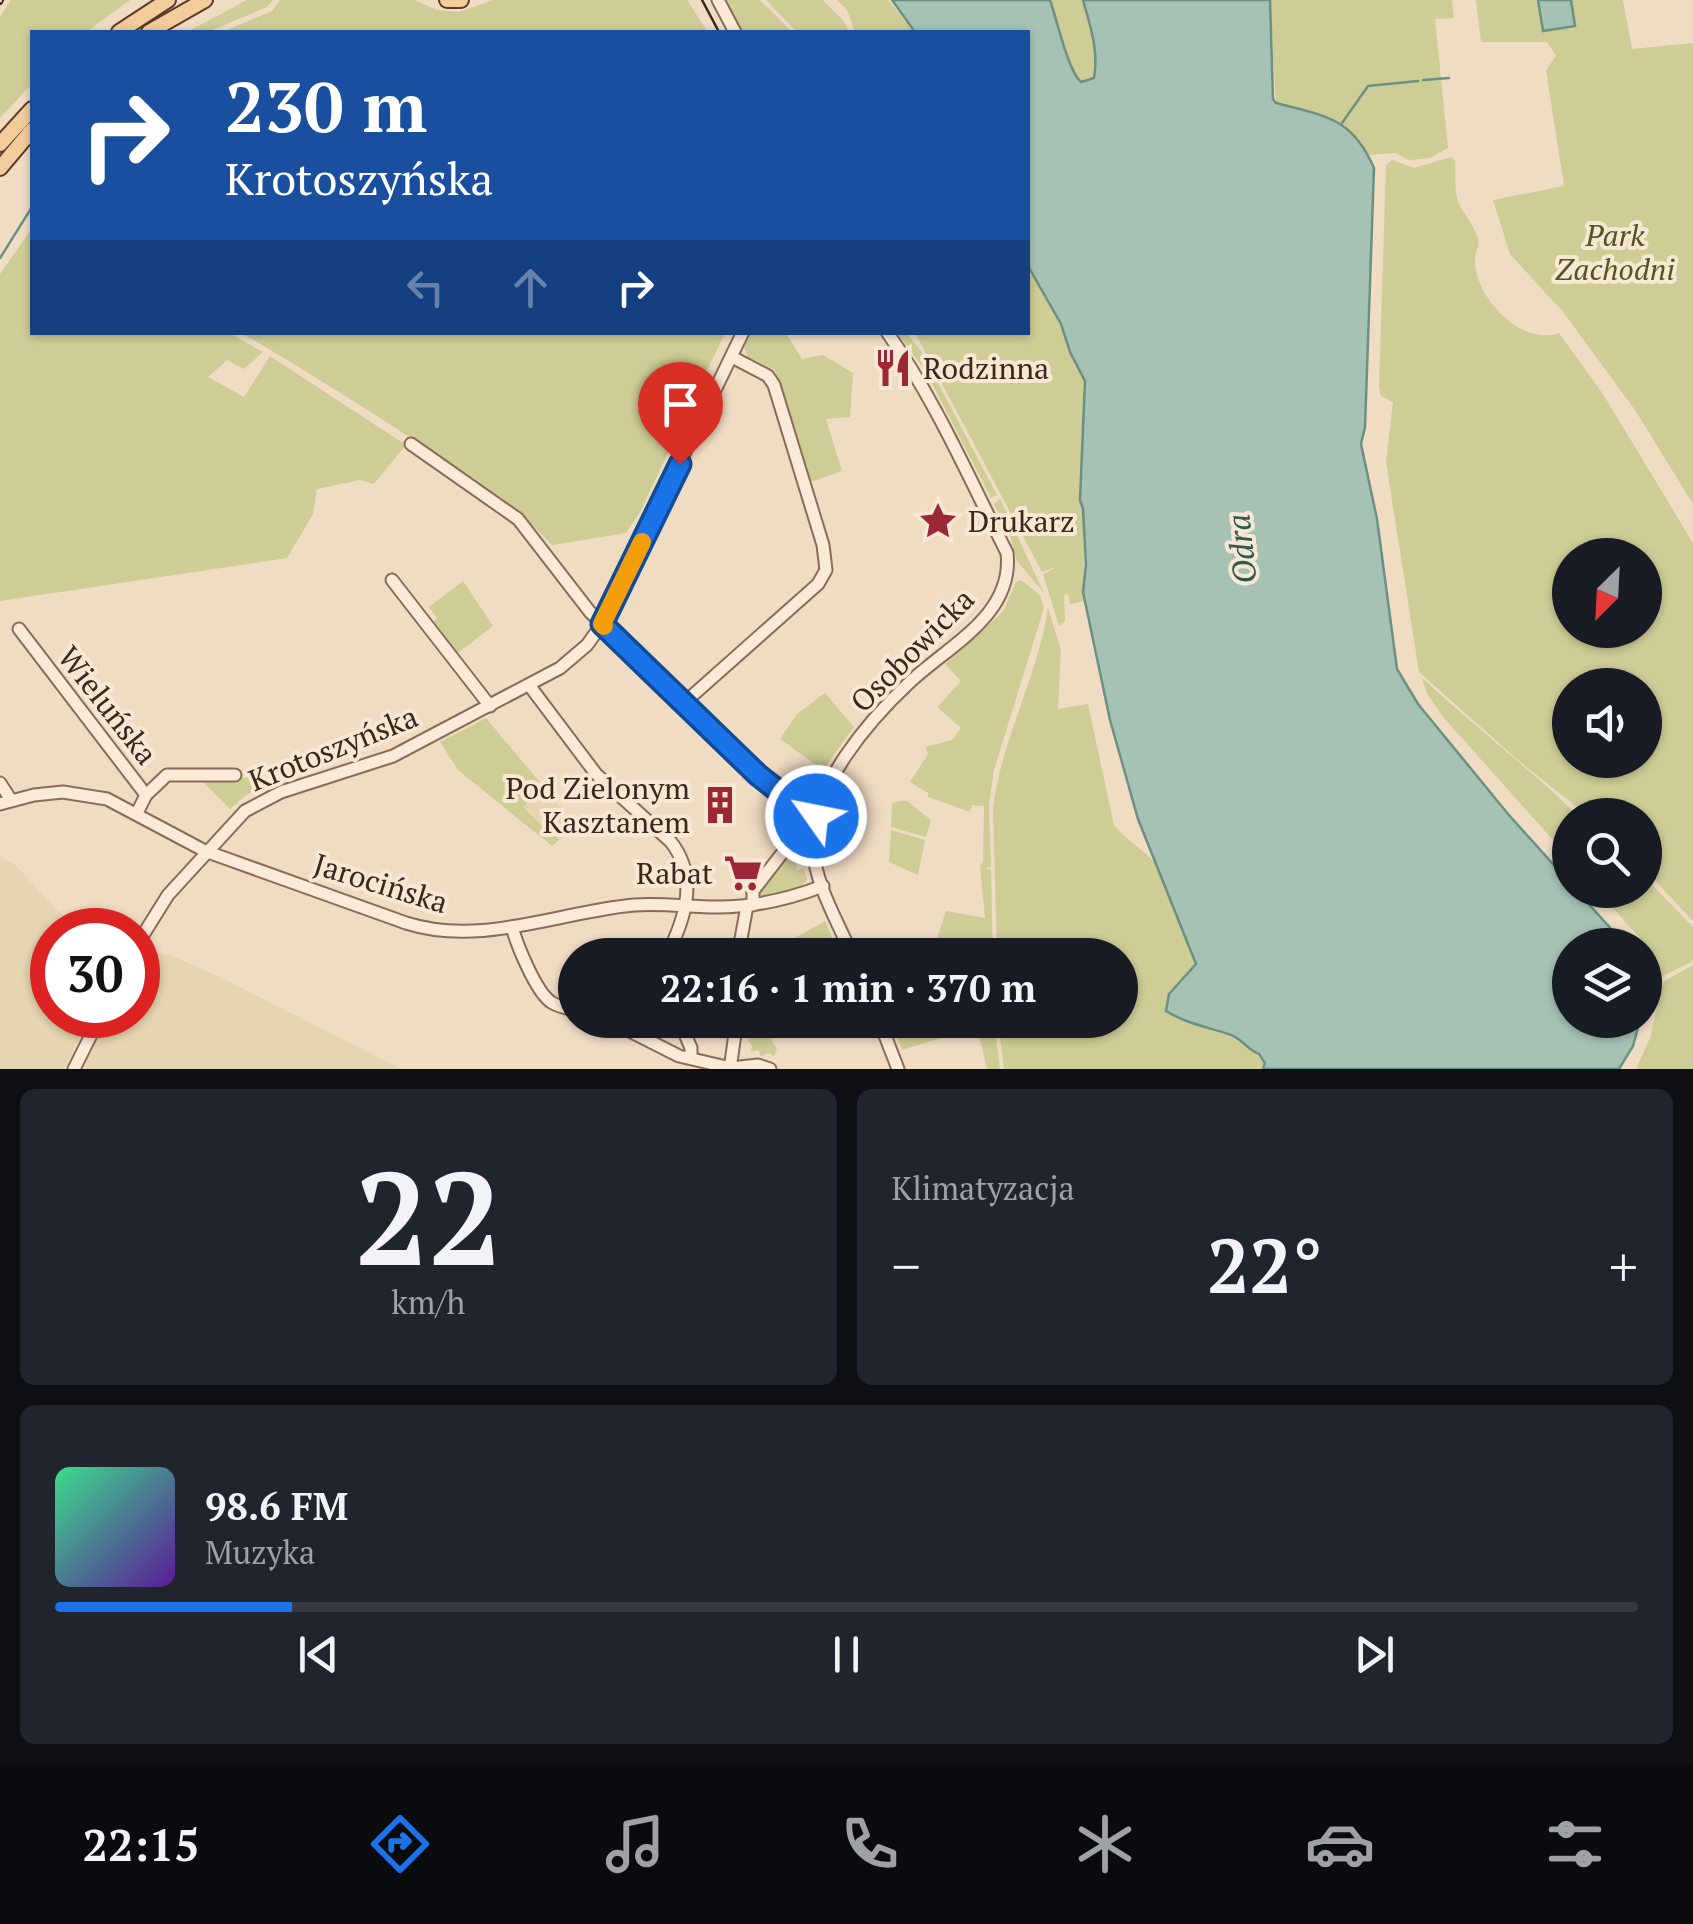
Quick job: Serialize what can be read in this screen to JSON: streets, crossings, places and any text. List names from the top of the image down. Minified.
{"streets":{"street":["Osobowicka","Wieluńska","Krotoszyńska","Jarocińska"]},"crossings":[["Osobowicka","Jarocińska"],["Wieluńska","Jarocińska"],["Krotoszyńska","Jarocińska"]],"water":["Odra"],"parks":["Park Zachodni"],"places":{"restaurant":["Rodzinna"],"place":["Drukarz"],"building":["Pod Zielonym Kasztanem"],"supermarket":["Rabat"]},"north":"bottom left","page":{"turn":["230 m","Krotoszyńska"],"limit":"30","trip":"22:16 · 1 min · 370 m","tile":[["22","km/h"],"Klimatyzacja"],"heat":["−","22°","+"],"song":["98.6 FM","Muzyka"],"tabs":"22:15"}}
